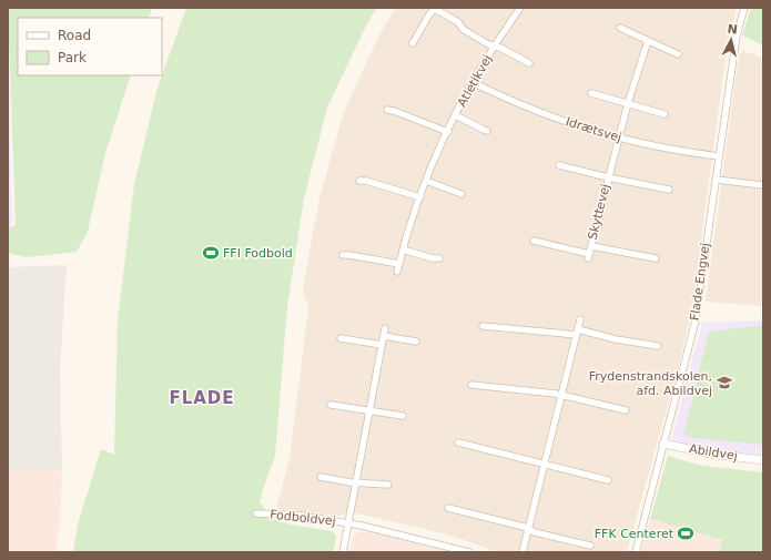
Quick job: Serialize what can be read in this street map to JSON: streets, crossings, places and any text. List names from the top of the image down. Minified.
{"streets":{"street":["Atletikvej","Idrætsvej","Skyttevej","Flade Engvej","Abildvej","Fodboldvej"]},"crossings":[["Atletikvej","Idrætsvej"],["Idrætsvej","Skyttevej"],["Idrætsvej","Flade Engvej"],["Flade Engvej","Abildvej"]],"districts":["FLADE"],"places":{"sports":["FFI Fodbold","FFK Centeret"],"school or university":["Frydenstrandskolen, afd. Abildvej"]},"legend":["Road","Park"],"north":"top"}
